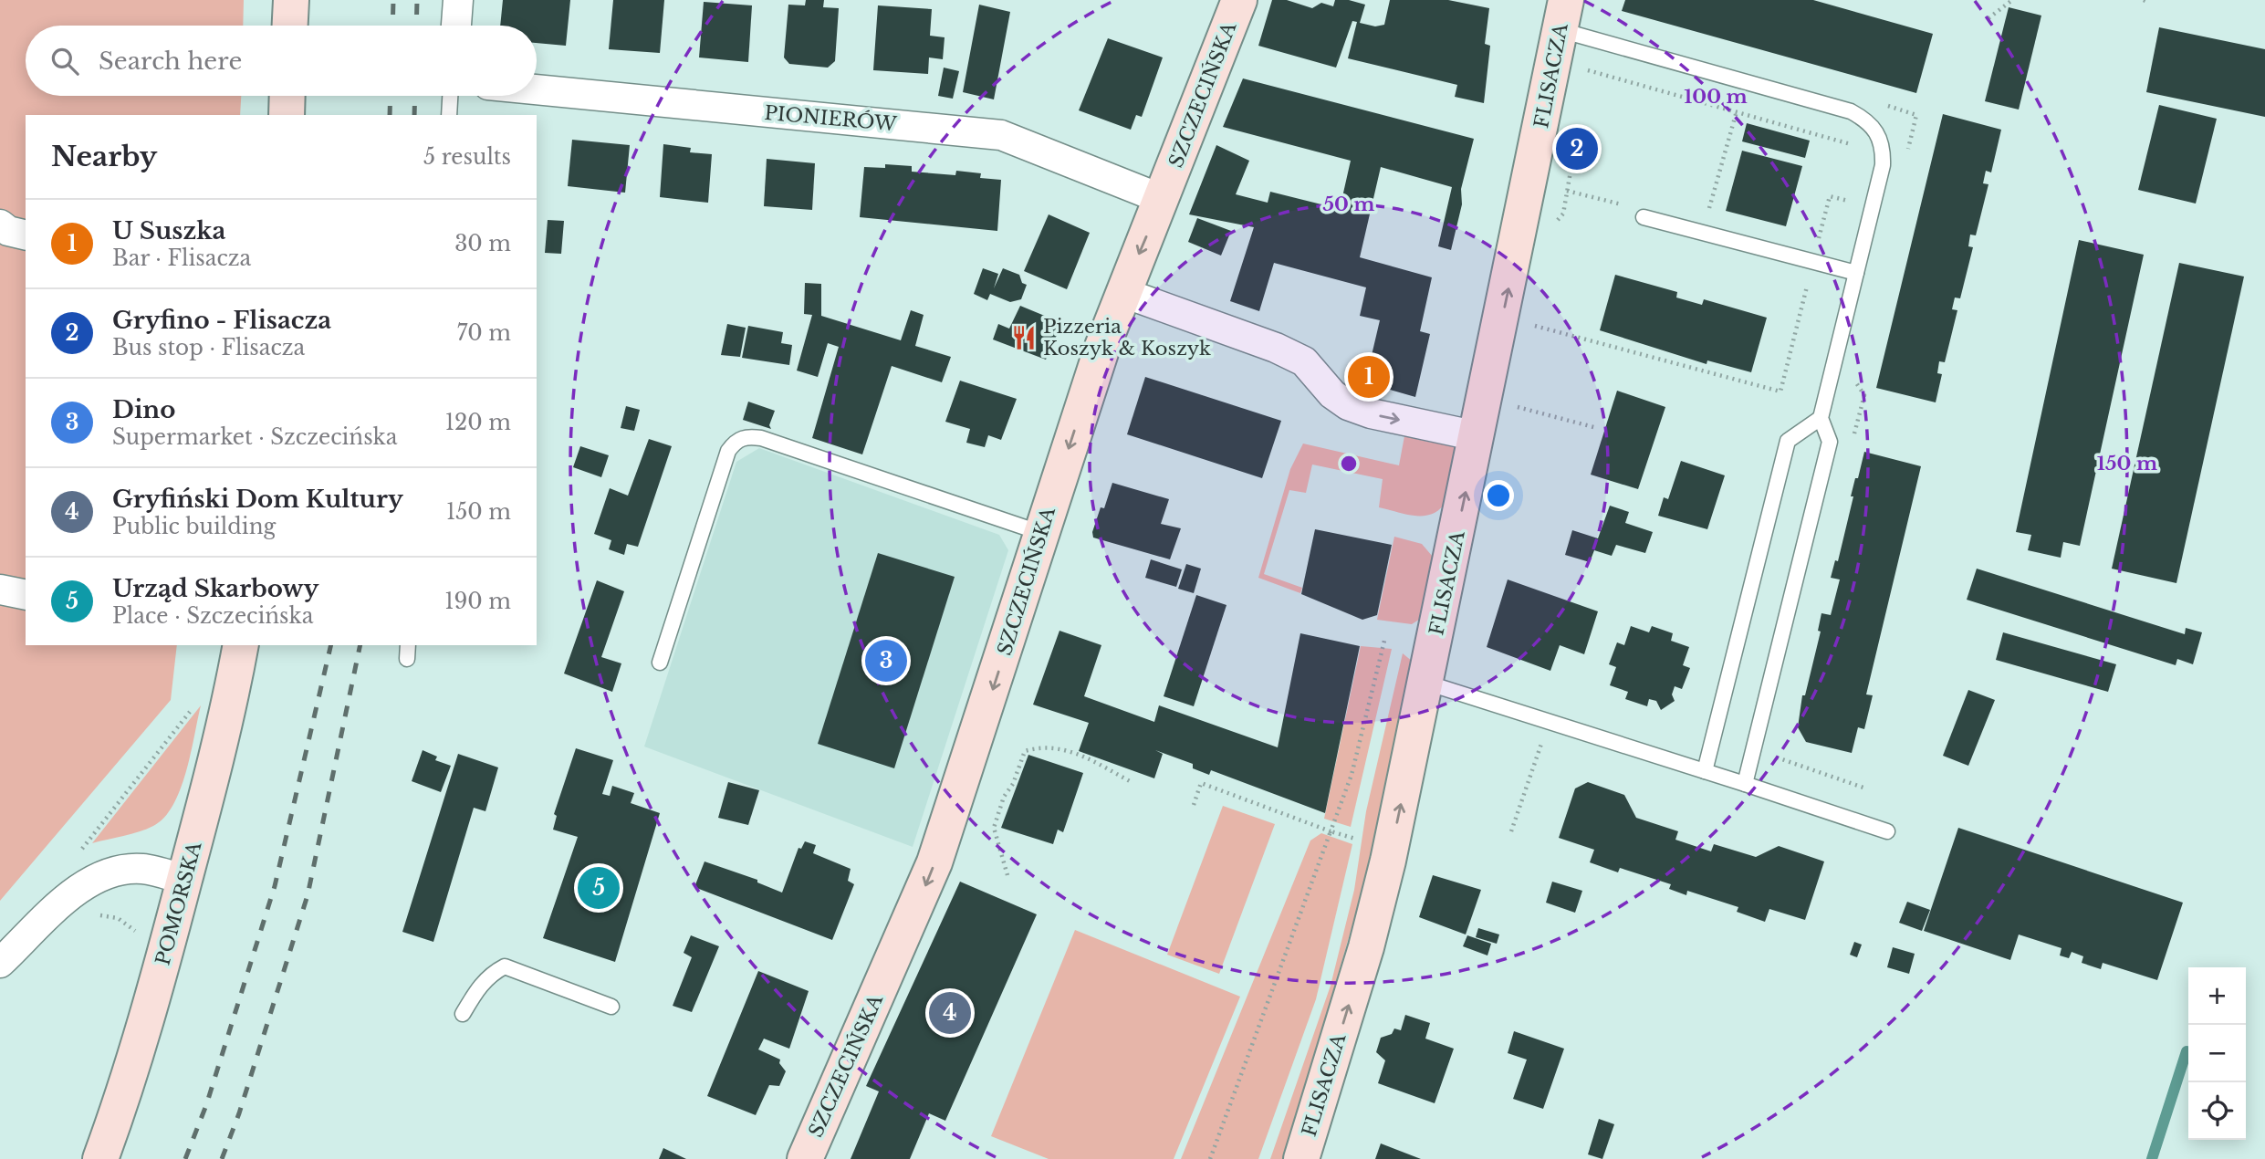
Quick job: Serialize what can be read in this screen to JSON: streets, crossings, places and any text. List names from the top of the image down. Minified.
{"streets":{"street":["FLISACZA","SZCZECIŃSKA","PIONIERÓW","POMORSKA"]},"crossings":[["SZCZECIŃSKA","PIONIERÓW"]],"one_way":["FLISACZA","SZCZECIŃSKA"],"places":{"restaurant":["Pizzeria Koszyk & Koszyk"]},"page":{"search":"Search here","heading":["Nearby","5 results"],"pins":["2","1","3","5","4"],"list":[{"mark":"1","name":"U Suszka","note":"Bar · Flisacza","value":"30 m"},{"mark":"2","name":"Gryfino - Flisacza","note":"Bus stop · Flisacza","value":"70 m"},{"mark":"3","name":"Dino","note":"Supermarket · Szczecińska","value":"120 m"},{"mark":"4","name":"Gryfiński Dom Kultury","note":"Public building","value":"150 m"},{"mark":"5","name":"Urząd Skarbowy","note":"Place · Szczecińska","value":"190 m"}],"map_buttons":["+","−"]},"rings":["100 m","50 m","150 m"]}
